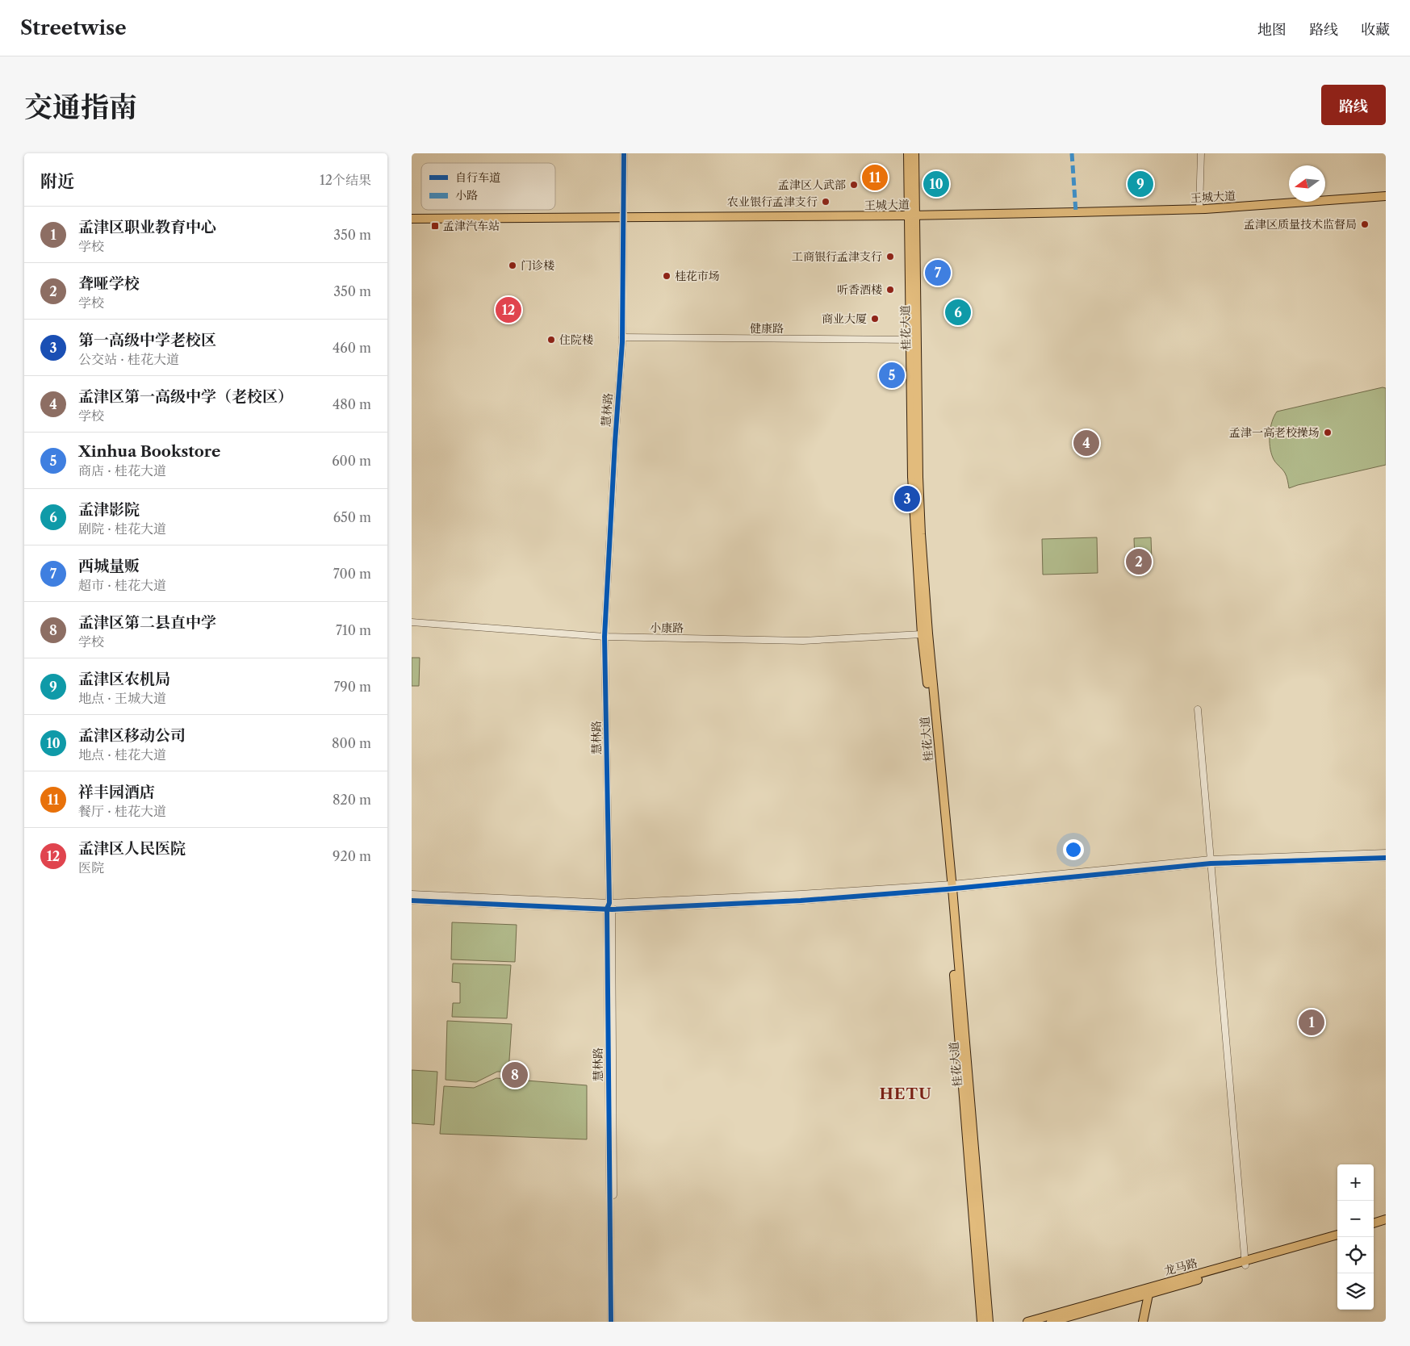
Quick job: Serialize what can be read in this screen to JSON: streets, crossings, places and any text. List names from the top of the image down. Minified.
{"streets":{"main road":["王城大道","桂花大道","龙马路"],"street":["健康路","慧林路","小康路"]},"crossings":[["王城大道","桂花大道"],["王城大道","慧林路"],["桂花大道","健康路"],["桂花大道","小康路"],["健康路","慧林路"],["慧林路","小康路"]],"districts":["HETU"],"places":{"other":["孟津区人武部","农业银行孟津支行","孟津区质量技术监督局","工商银行孟津支行","门诊楼","桂花市场","听香酒楼","商业大厦","住院楼","孟津一高老校操场"],"transit":["孟津汽车站"]},"legend":["自行车道","小路"],"north":"left","page":{"header":"Streetwise","nav":["地图","路线","收藏"],"title":"交通指南","buttons":"路线","heading":["附近","12个结果"],"pins":["11","9","10","7","12","6","5","4","3","2","1","8"],"list":[{"mark":"1","name":"孟津区职业教育中心","note":"学校","value":"350 m"},{"mark":"2","name":"聋哑学校","note":"学校","value":"350 m"},{"mark":"3","name":"第一高级中学老校区","note":"公交站 · 桂花大道","value":"460 m"},{"mark":"4","name":"孟津区第一高级中学（老校区）","note":"学校","value":"480 m"},{"mark":"5","name":"Xinhua Bookstore","note":"商店 · 桂花大道","value":"600 m"},{"mark":"6","name":"孟津影院","note":"剧院 · 桂花大道","value":"650 m"},{"mark":"7","name":"西城量贩","note":"超市 · 桂花大道","value":"700 m"},{"mark":"8","name":"孟津区第二县直中学","note":"学校","value":"710 m"},{"mark":"9","name":"孟津区农机局","note":"地点 · 王城大道","value":"790 m"},{"mark":"10","name":"孟津区移动公司","note":"地点 · 桂花大道","value":"800 m"},{"mark":"11","name":"祥丰园酒店","note":"餐厅 · 桂花大道","value":"820 m"},{"mark":"12","name":"孟津区人民医院","note":"医院","value":"920 m"}],"map_buttons":["+","−"]}}
